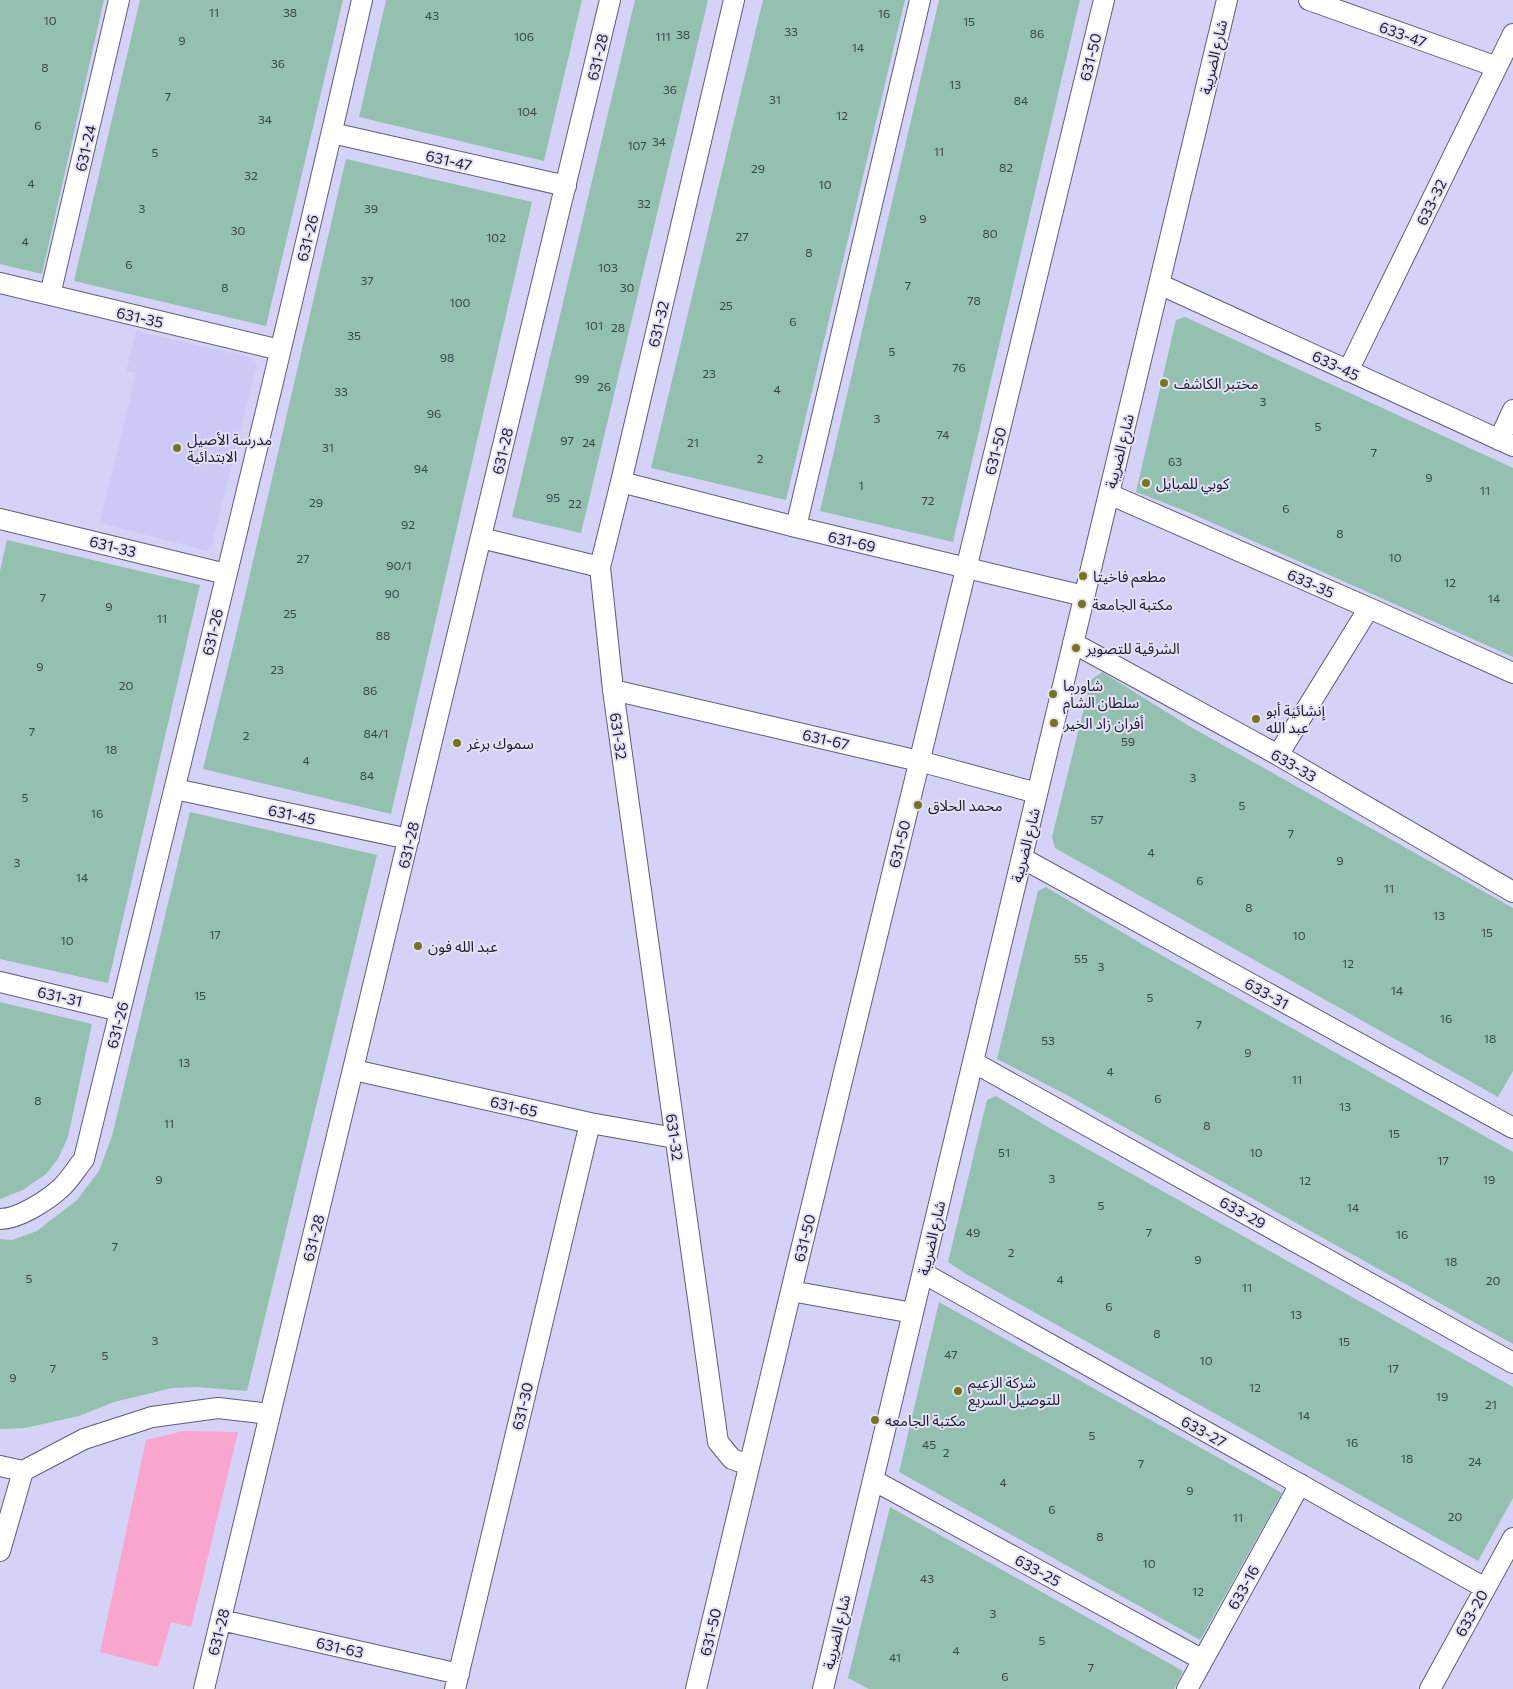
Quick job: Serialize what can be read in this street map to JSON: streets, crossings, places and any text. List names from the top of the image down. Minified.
{"streets":{"street":["633-47","631-28","631-50","شارع الضريبة","631-24","631-47","633-32","631-26","631-35","631-32","633-45","631-69","631-33","633-35","631-67","633-33","631-45","633-31","631-31","631-65","633-29","631-30","633-27","633-25","633-16","633-20","631-63"]},"crossings":[["633-47","633-32"],["631-28","631-47"],["631-28","631-45"],["631-28","631-65"],["631-28","631-63"],["631-50","631-32"],["631-50","631-69"],["631-50","631-67"],["شارع الضريبة","633-45"],["شارع الضريبة","631-69"],["شارع الضريبة","633-35"],["شارع الضريبة","631-67"],["شارع الضريبة","633-33"],["شارع الضريبة","633-31"],["شارع الضريبة","633-29"],["شارع الضريبة","633-27"],["شارع الضريبة","633-25"],["631-24","631-35"],["631-47","631-26"],["633-32","633-45"],["631-26","631-35"],["631-26","631-33"],["631-26","631-45"],["631-26","631-31"],["631-32","631-69"],["631-32","631-67"],["631-32","631-65"],["631-65","631-30"],["631-30","631-63"],["633-27","633-16"],["633-27","633-20"],["633-25","633-16"]],"places":["مختبر الكاشف","مدرسة الأصيل الابتدائية","كوبي للمبايل","مطعم فاخيتا","مكتبة الجامعة","الشرقية للتصوير","شاورما سلطان الشام","إنشائية أبو عبد الله","أفران زاد الخير","سموك برغر","محمد الحلاق","عبد الله فون","شركة الزعيم للتوصيل السريع","مكتبة الجامعه"],"house_numbers":["11","38","16","43","10","15","33","86","38","106","111","9","14","36","8","13","36","7","31","84","104","12","34","6","34","107","11","5","82","29","32","4","10","32","3","39","9","30","80","27","102","4","8","6","103","37","7","8","30","78","100","25","6","101","28","35","5","98","76","23","99","26","4","33","3","96","3","5","74","97","24","21","31","7","2","63","94","9","1","11","95","72","29","22","6","92","8","10","27","90/1","12","90","7","14","9","25","11","88","9","23","20","86","7","84/1","2","59","18","4","84","3","5","5","16","57","7","4","9","3","14","6","11","8","13","15","17","10","10","55","12","3","14","15","5","16","7","18","53","9","13","4","11","6","8","13","11","8","15","51","10","17","3","9","19","12","5","14","49","7","16","7","2","9","18","5","4","20","11","6","13","8","3","15","47","5","10","7","17","9","12","19","21","14","5","16","45","2","18","24","7","4","9","6","20","11","8","10","43","12","3","5","4","41","7","6"]}
